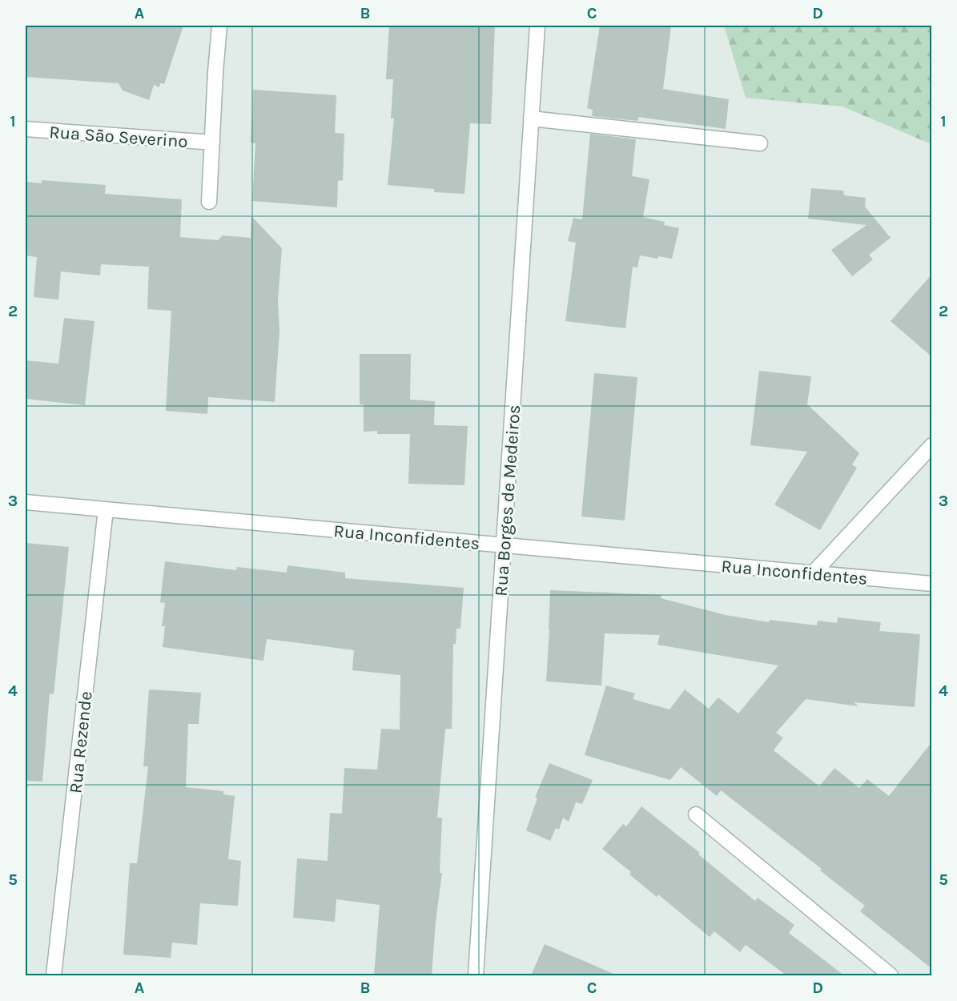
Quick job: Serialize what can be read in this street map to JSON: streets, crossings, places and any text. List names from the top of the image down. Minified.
{"streets":{"street":["Rua São Severino","Rua Borges de Medeiros","Rua Inconfidentes","Rua Rezende"]},"crossings":[["Rua Borges de Medeiros","Rua Inconfidentes"],["Rua Inconfidentes","Rua Rezende"]],"grid":{"columns":["A","B","C","D"],"rows":["1","2","3","4","5"]}}
